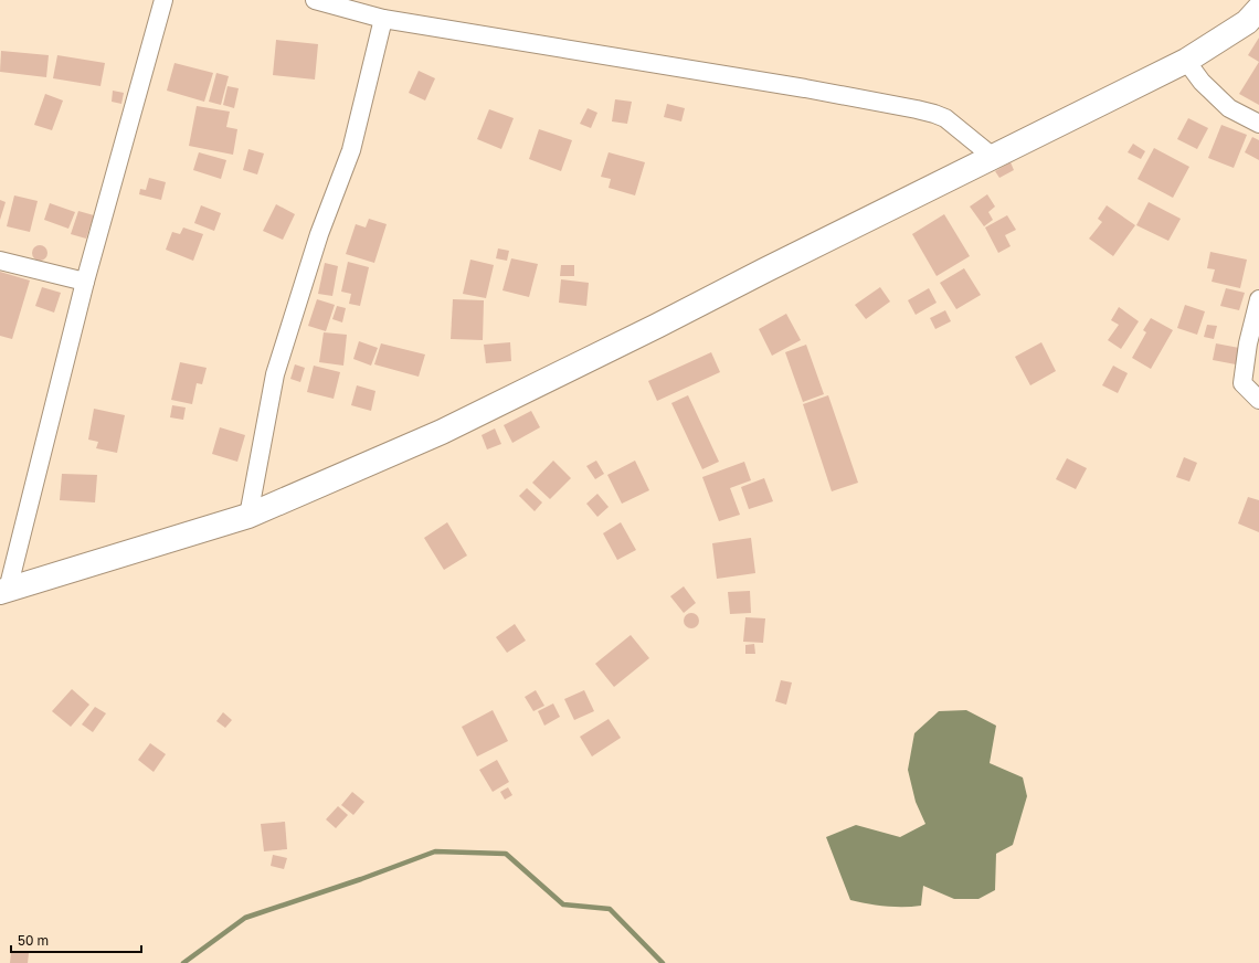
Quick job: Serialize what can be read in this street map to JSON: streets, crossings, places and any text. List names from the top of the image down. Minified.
{"scale_bar":"50 m"}
